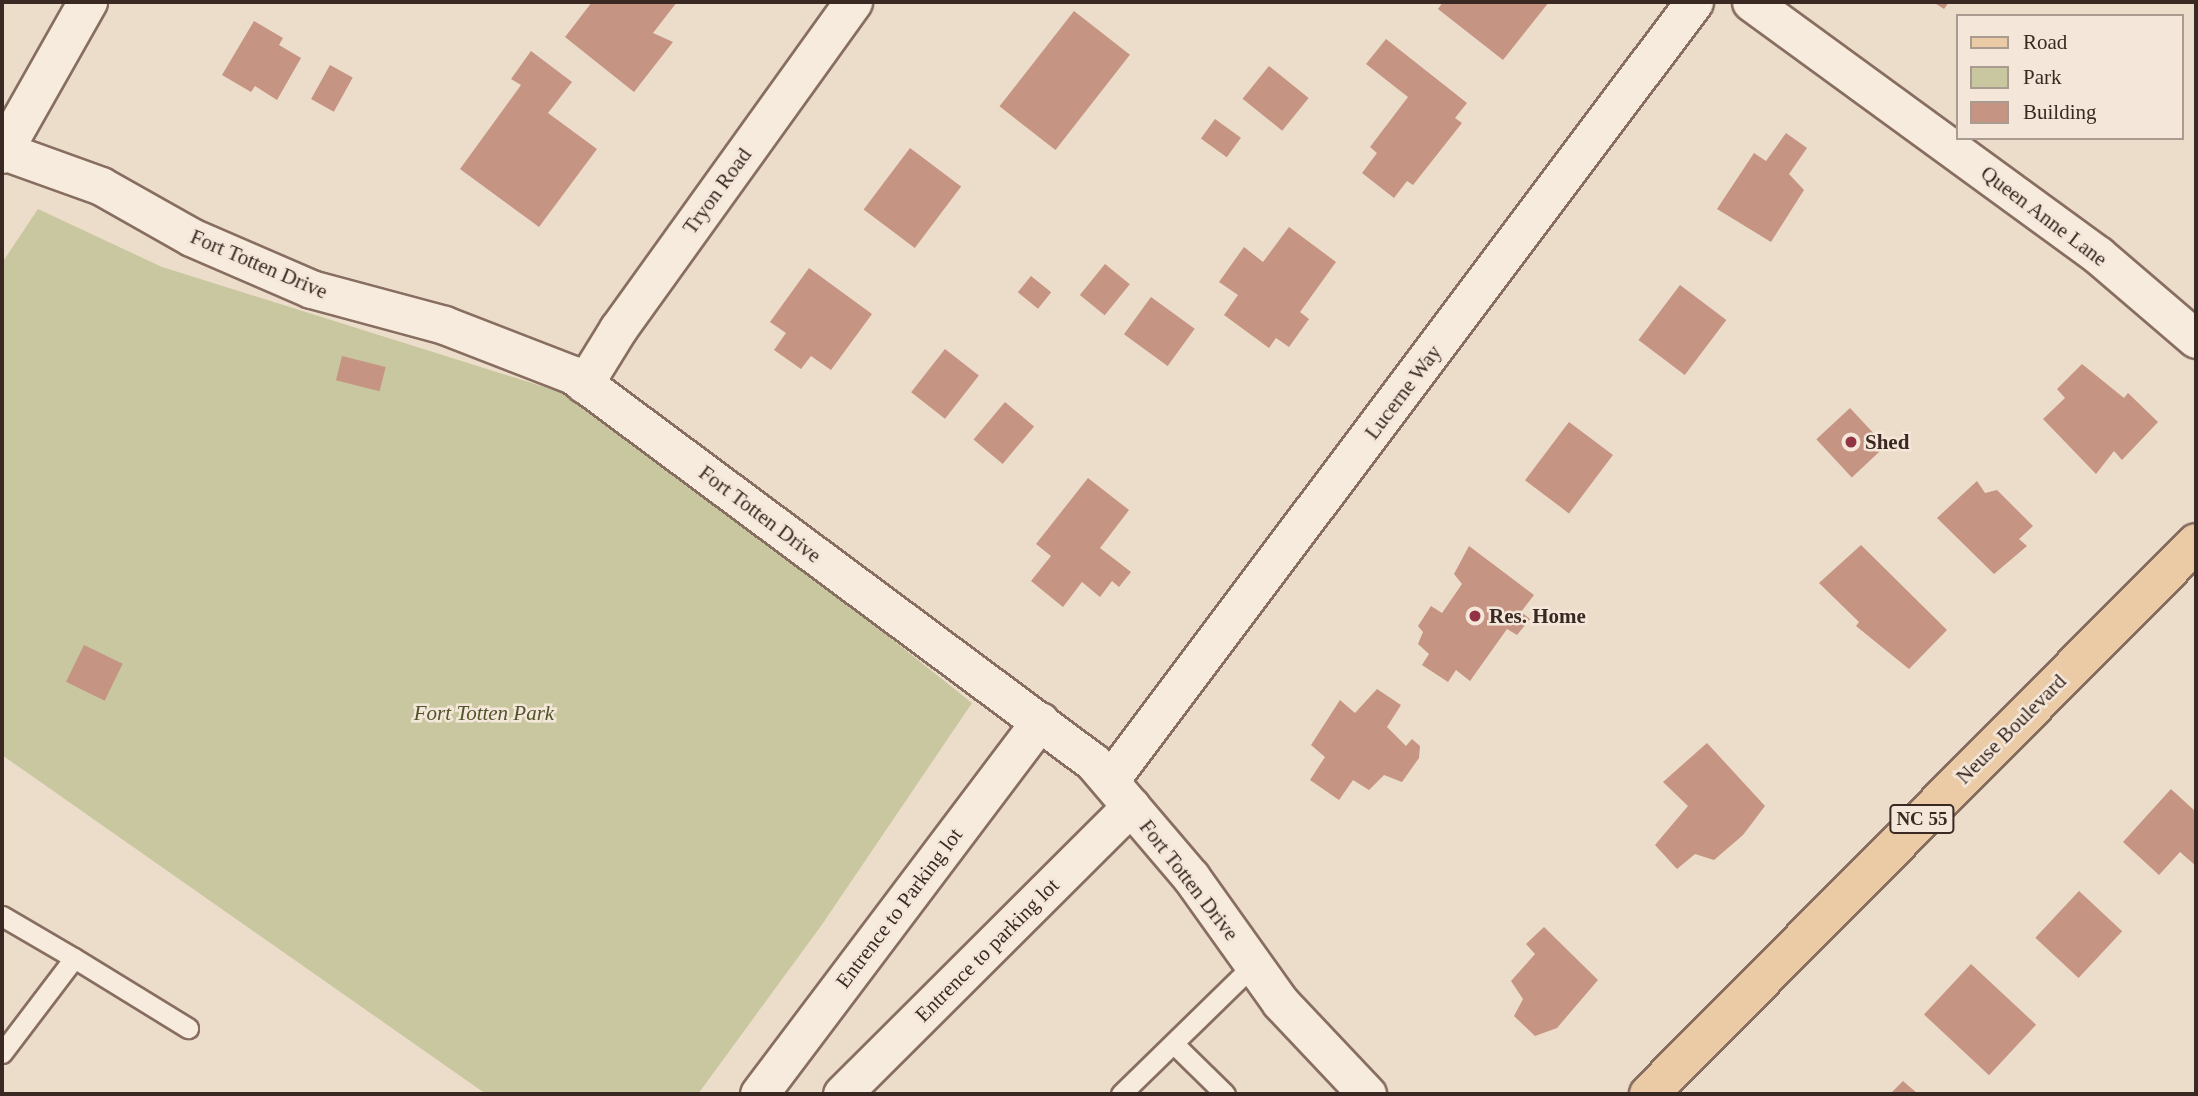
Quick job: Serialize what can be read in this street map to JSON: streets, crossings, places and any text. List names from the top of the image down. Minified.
{"streets":{"main road":["Neuse Boulevard","NC 55"],"street":["Tryon Road","Queen Anne Lane","Fort Totten Drive","Lucerne Way","Entrence to Parking lot","Entrence to parking lot"]},"crossings":[["Tryon Road","Fort Totten Drive"],["Fort Totten Drive","Lucerne Way"],["Fort Totten Drive","Entrence to Parking lot"],["Fort Totten Drive","Entrence to parking lot"],["Lucerne Way","Entrence to parking lot"]],"parks":["Fort Totten Park"],"places":["Shed","Res. Home"],"legend":["Road","Park","Building"]}
